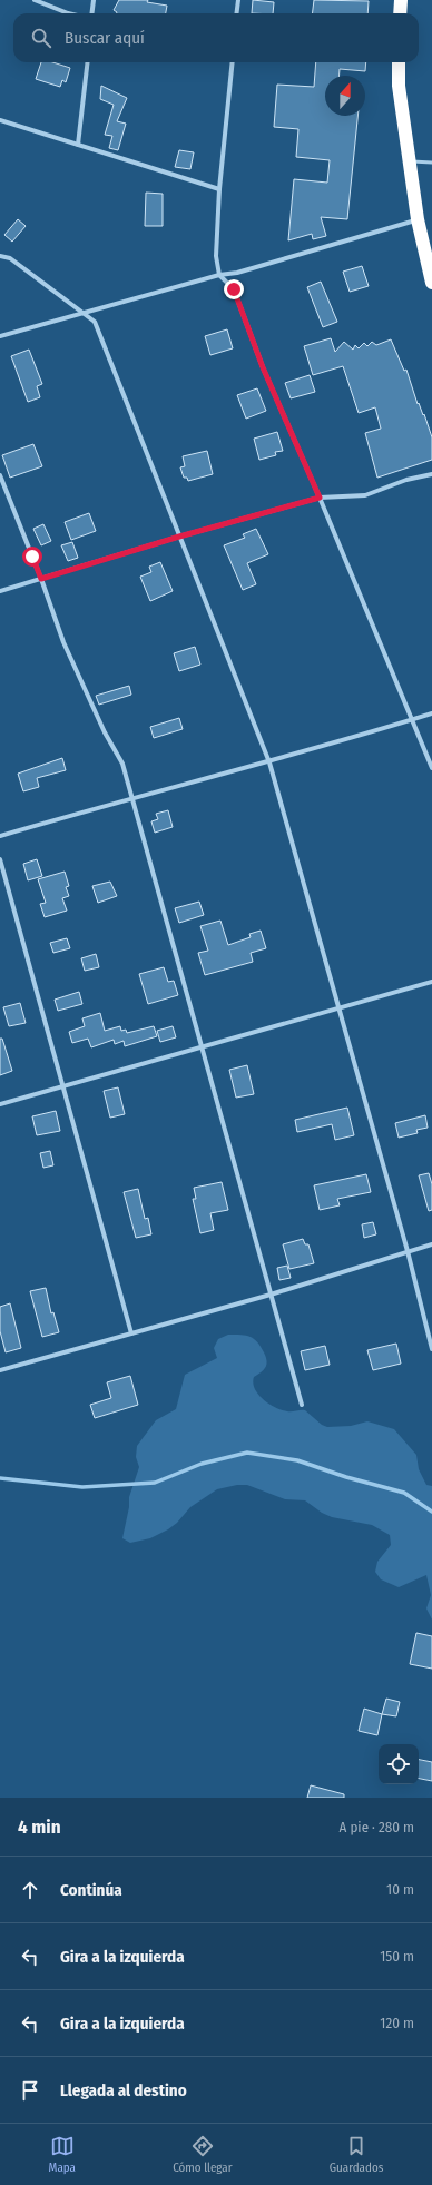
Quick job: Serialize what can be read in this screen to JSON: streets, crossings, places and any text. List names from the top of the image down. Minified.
{"north":"top","page":{"search":"Buscar aquí","heading":["4 min","A pie · 280 m"],"list":[["Continúa","10 m"],["Gira a la izquierda","150 m"],["Gira a la izquierda","120 m"],"Llegada al destino"],"nav":["Mapa","Cómo llegar","Guardados"]}}
